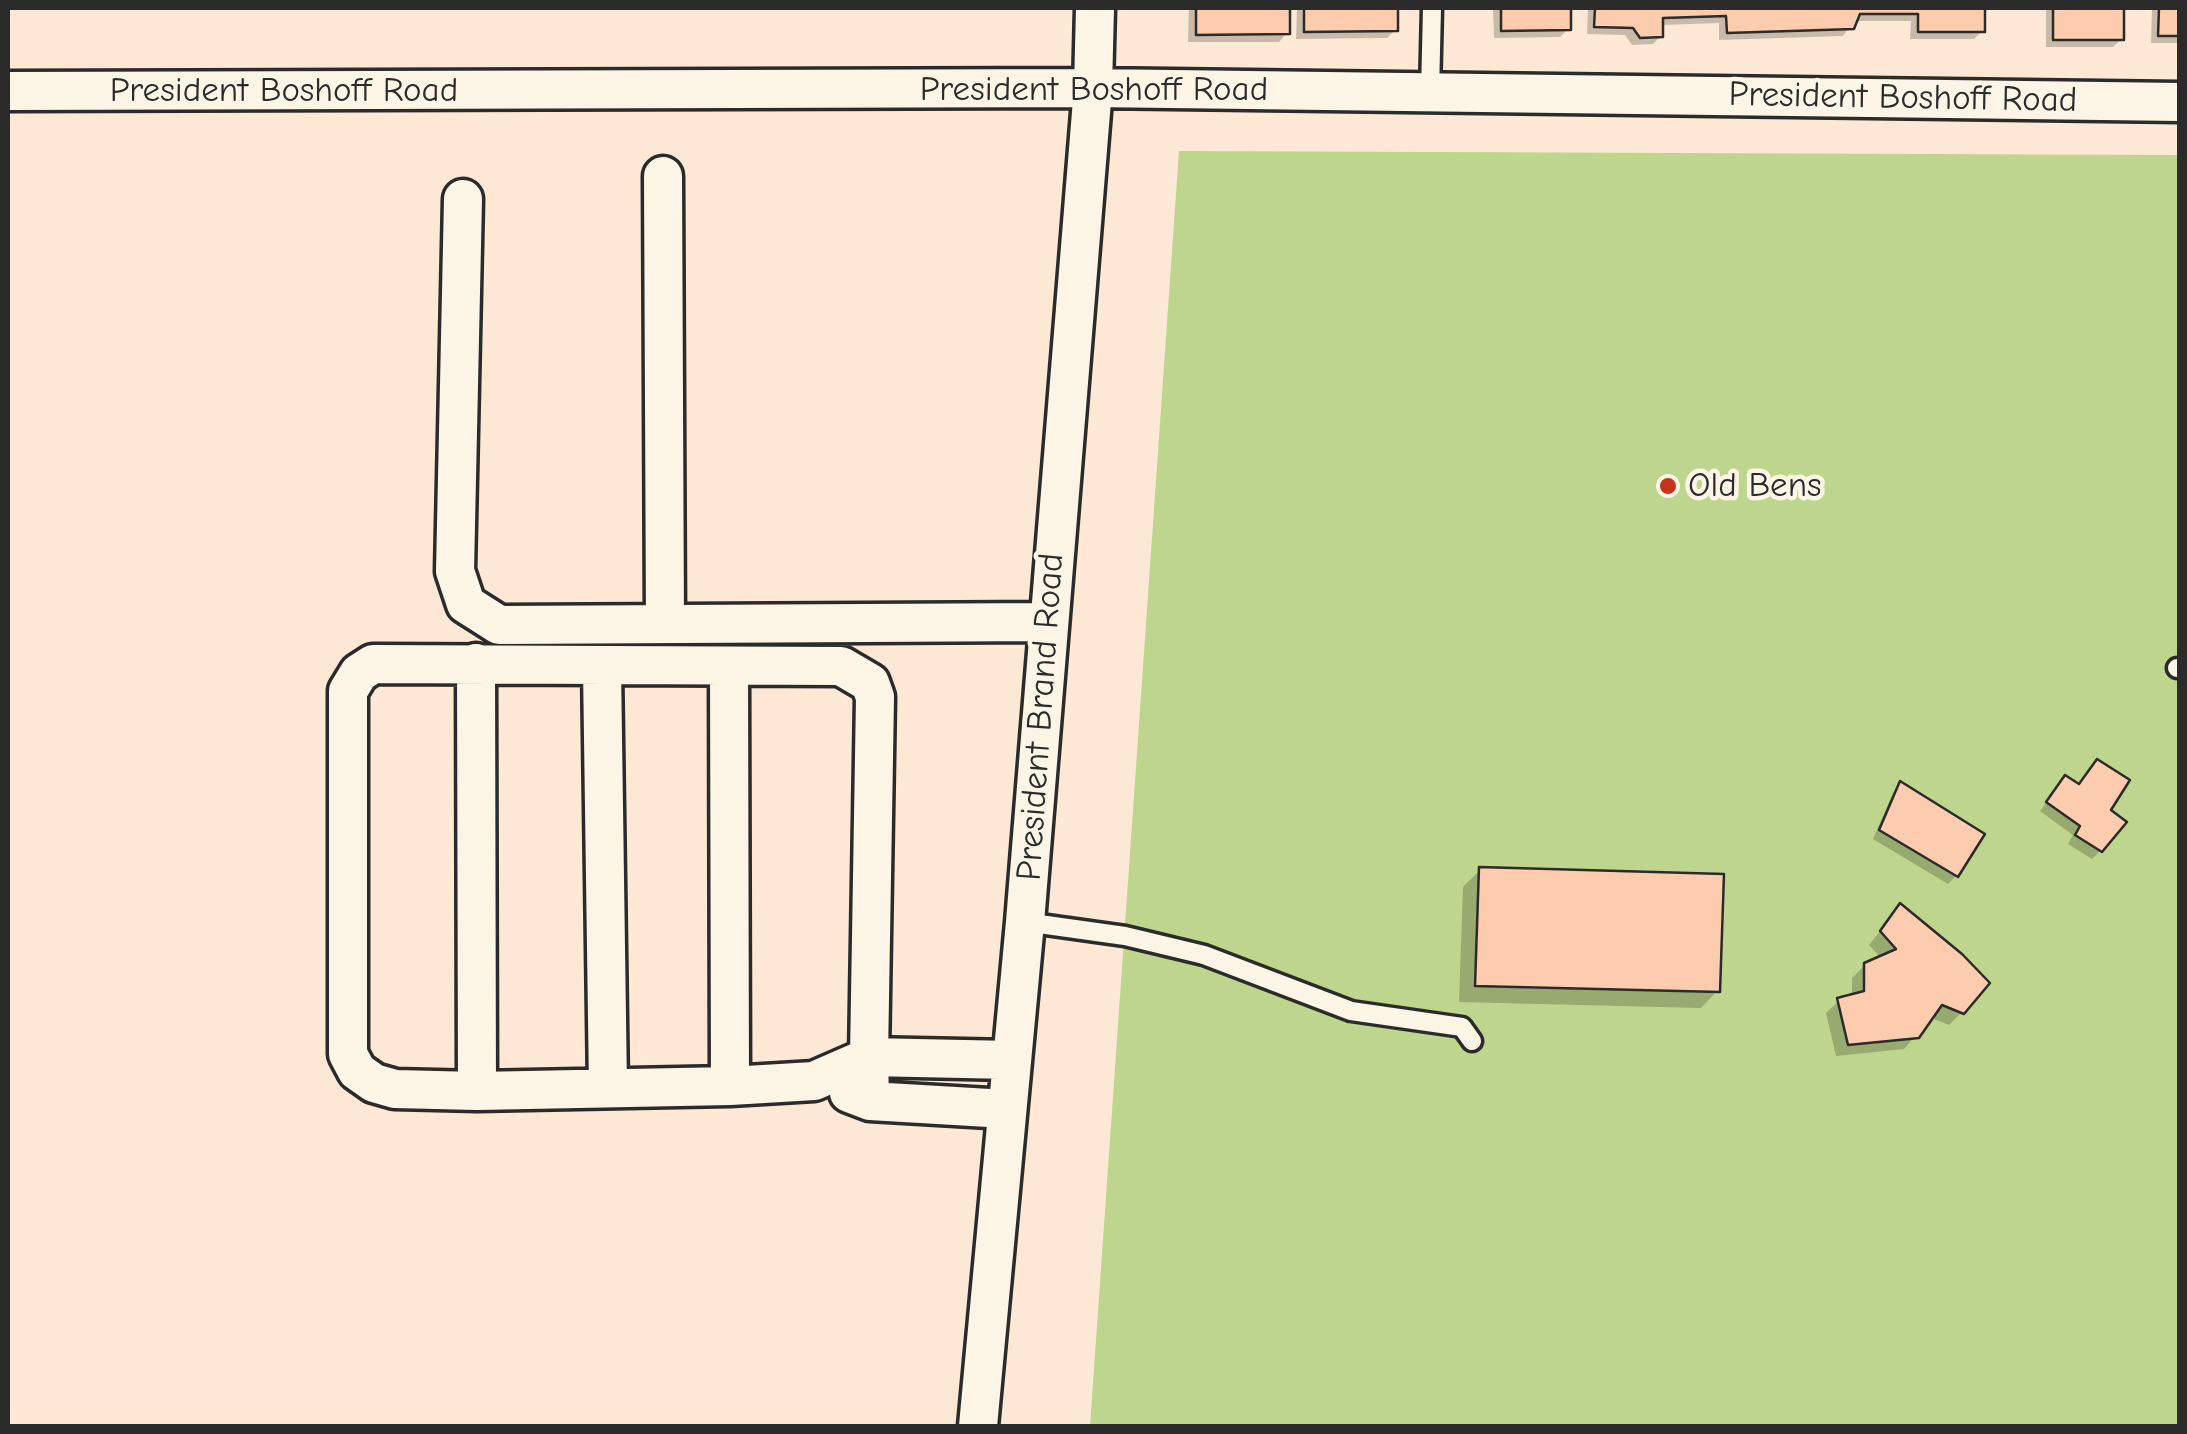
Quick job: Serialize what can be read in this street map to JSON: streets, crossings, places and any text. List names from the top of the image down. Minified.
{"streets":{"street":["President Boshoff Road","President Brand Road"]},"crossings":[["President Boshoff Road","President Brand Road"]],"places":["Old Bens"]}
